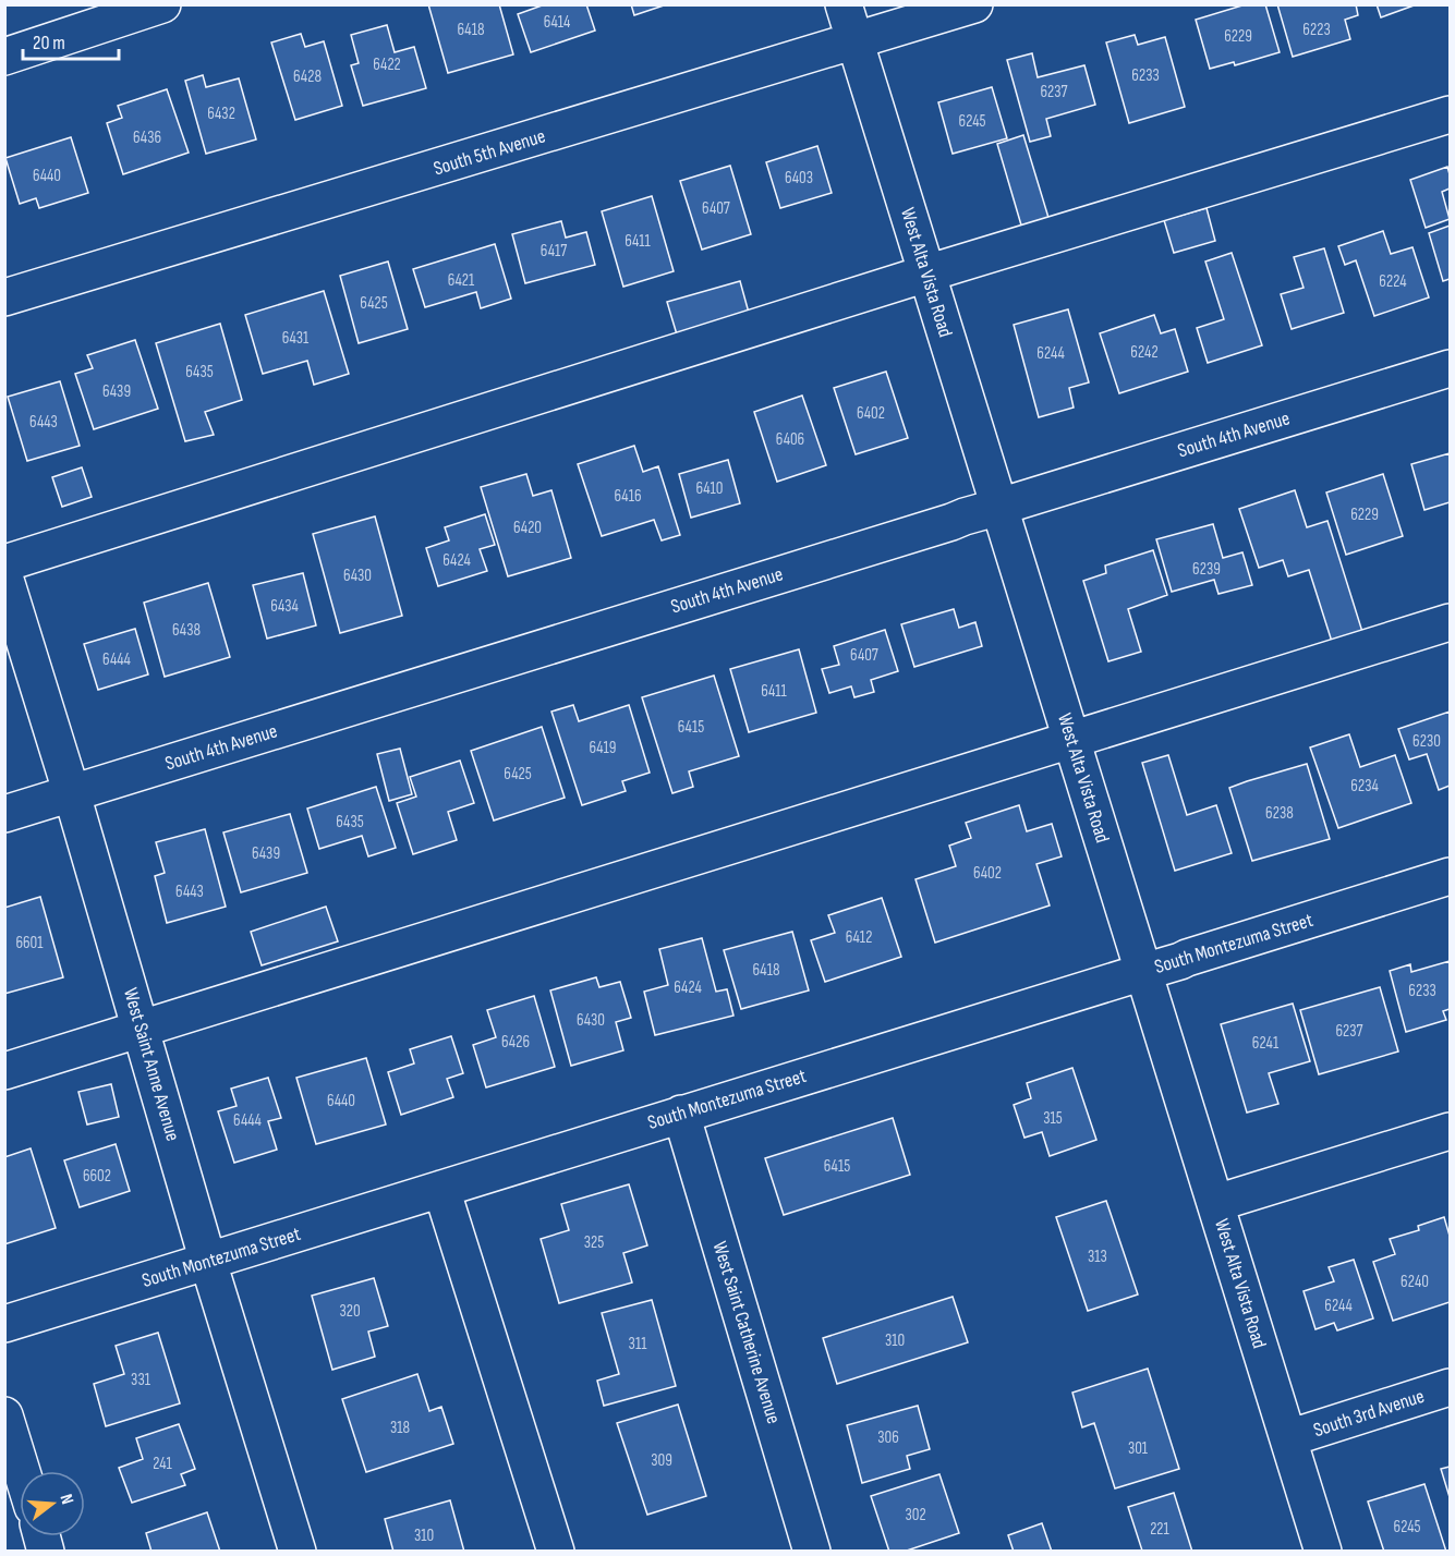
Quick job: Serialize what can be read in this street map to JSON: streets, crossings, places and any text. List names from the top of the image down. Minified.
{"streets":{"street":["South 5th Avenue","West Alta Vista Road","South 4th Avenue","South Montezuma Street","West Saint Anne Avenue","West Saint Catherine Avenue","South 3rd Avenue"]},"crossings":[["South 5th Avenue","West Alta Vista Road"],["West Alta Vista Road","South 4th Avenue"],["West Alta Vista Road","South Montezuma Street"],["West Alta Vista Road","South 3rd Avenue"],["South 4th Avenue","West Saint Anne Avenue"],["South Montezuma Street","West Saint Anne Avenue"],["South Montezuma Street","West Saint Catherine Avenue"]],"house_numbers":["6414","6418","6223","6229","6422","6233","6428","6237","6432","6245","6436","6440","6403","6407","6411","6417","6421","6224","6425","6431","6242","6244","6435","6439","6402","6443","6406","6410","6416","6229","6420","6424","6239","6430","6434","6438","6407","6444","6411","6415","6230","6419","6425","6234","6238","6435","6439","6402","6443","6412","6601","6418","6424","6233","6430","6237","6426","6241","6440","315","6444","6415","6602","325","313","6240","6244","320","310","311","331","318","306","301","309","241","302","6245","221","310"],"scale_bar":"20 m","north":"right"}
